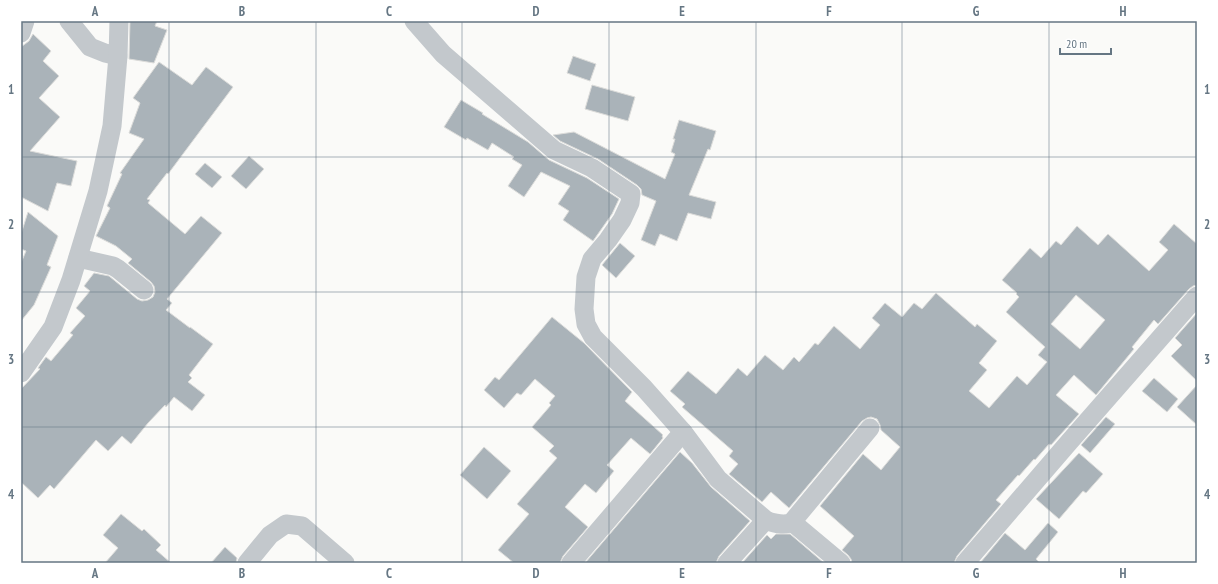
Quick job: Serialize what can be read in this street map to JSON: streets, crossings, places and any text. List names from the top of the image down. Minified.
{"scale_bar":"20 m","grid":{"columns":["A","B","C","D","E","F","G","H"],"rows":["1","2","3","4"]}}
